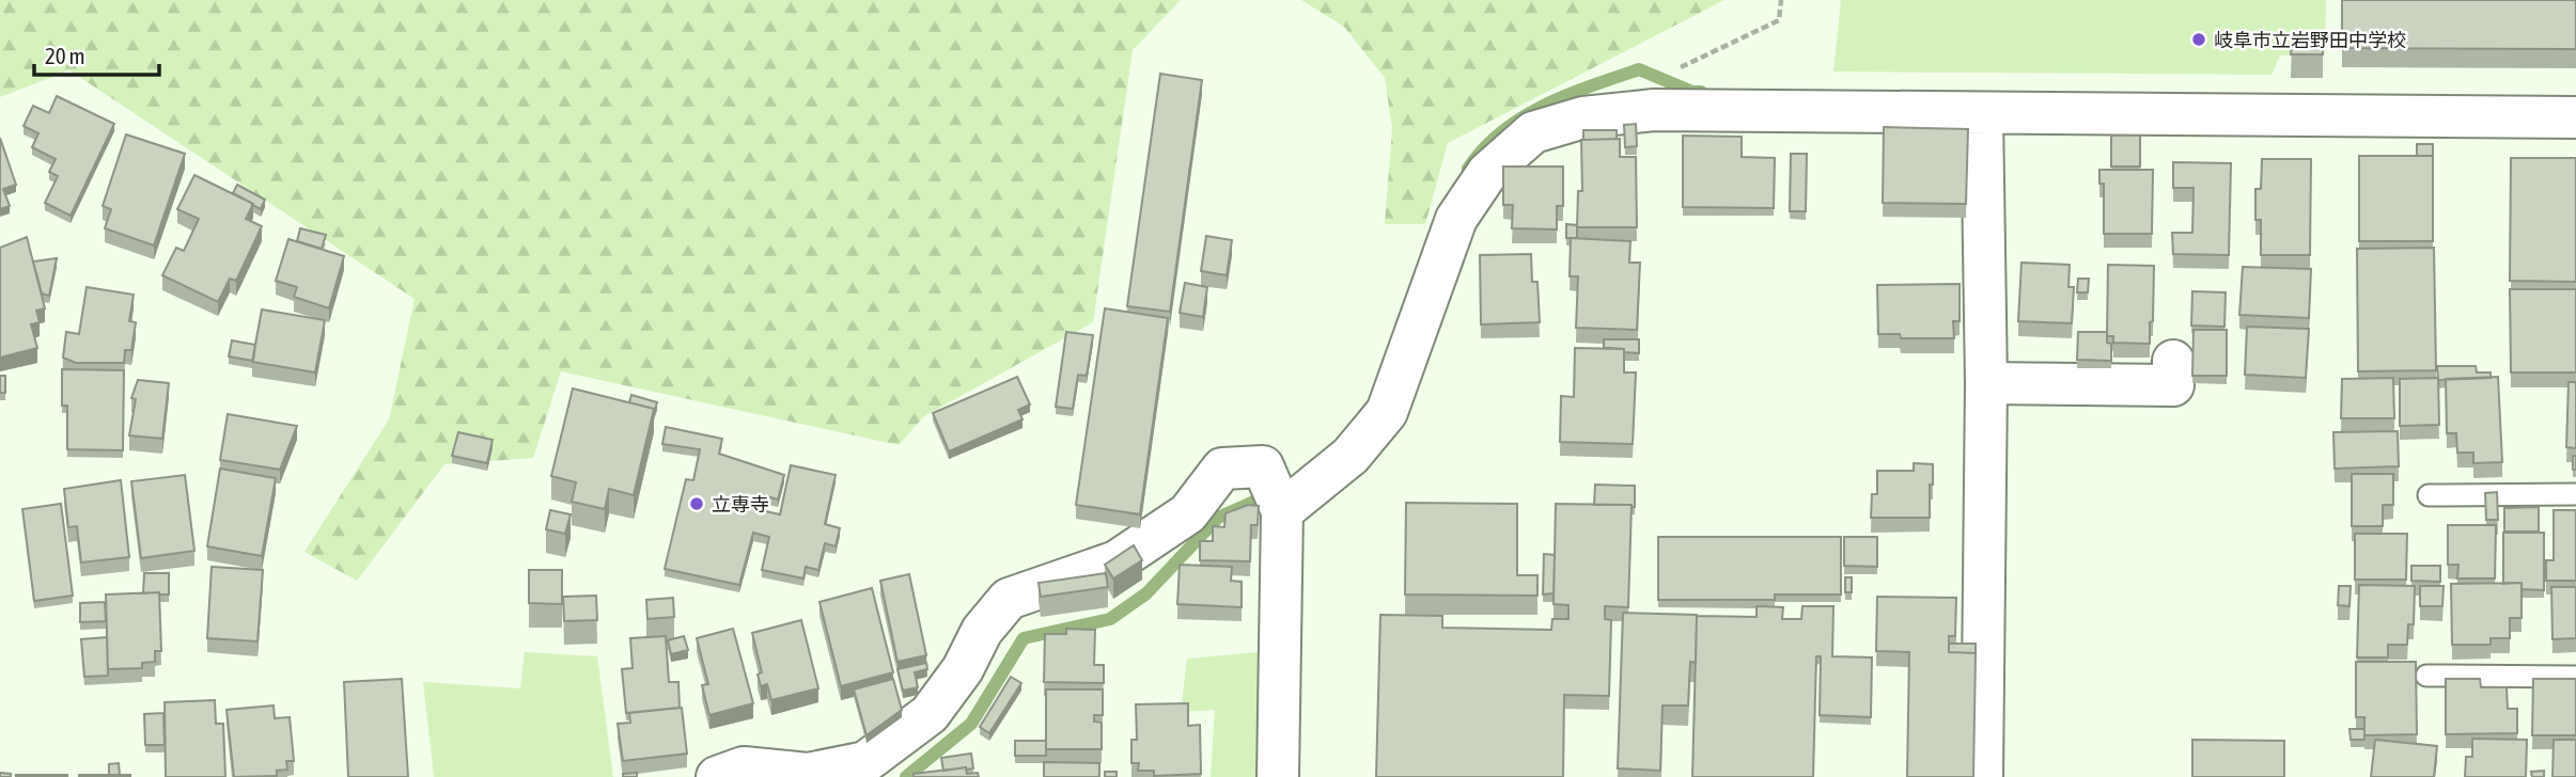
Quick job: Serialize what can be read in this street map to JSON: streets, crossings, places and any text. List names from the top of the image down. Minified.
{"places":["岐阜市立岩野田中学校","立専寺"],"scale_bar":"20 m"}
